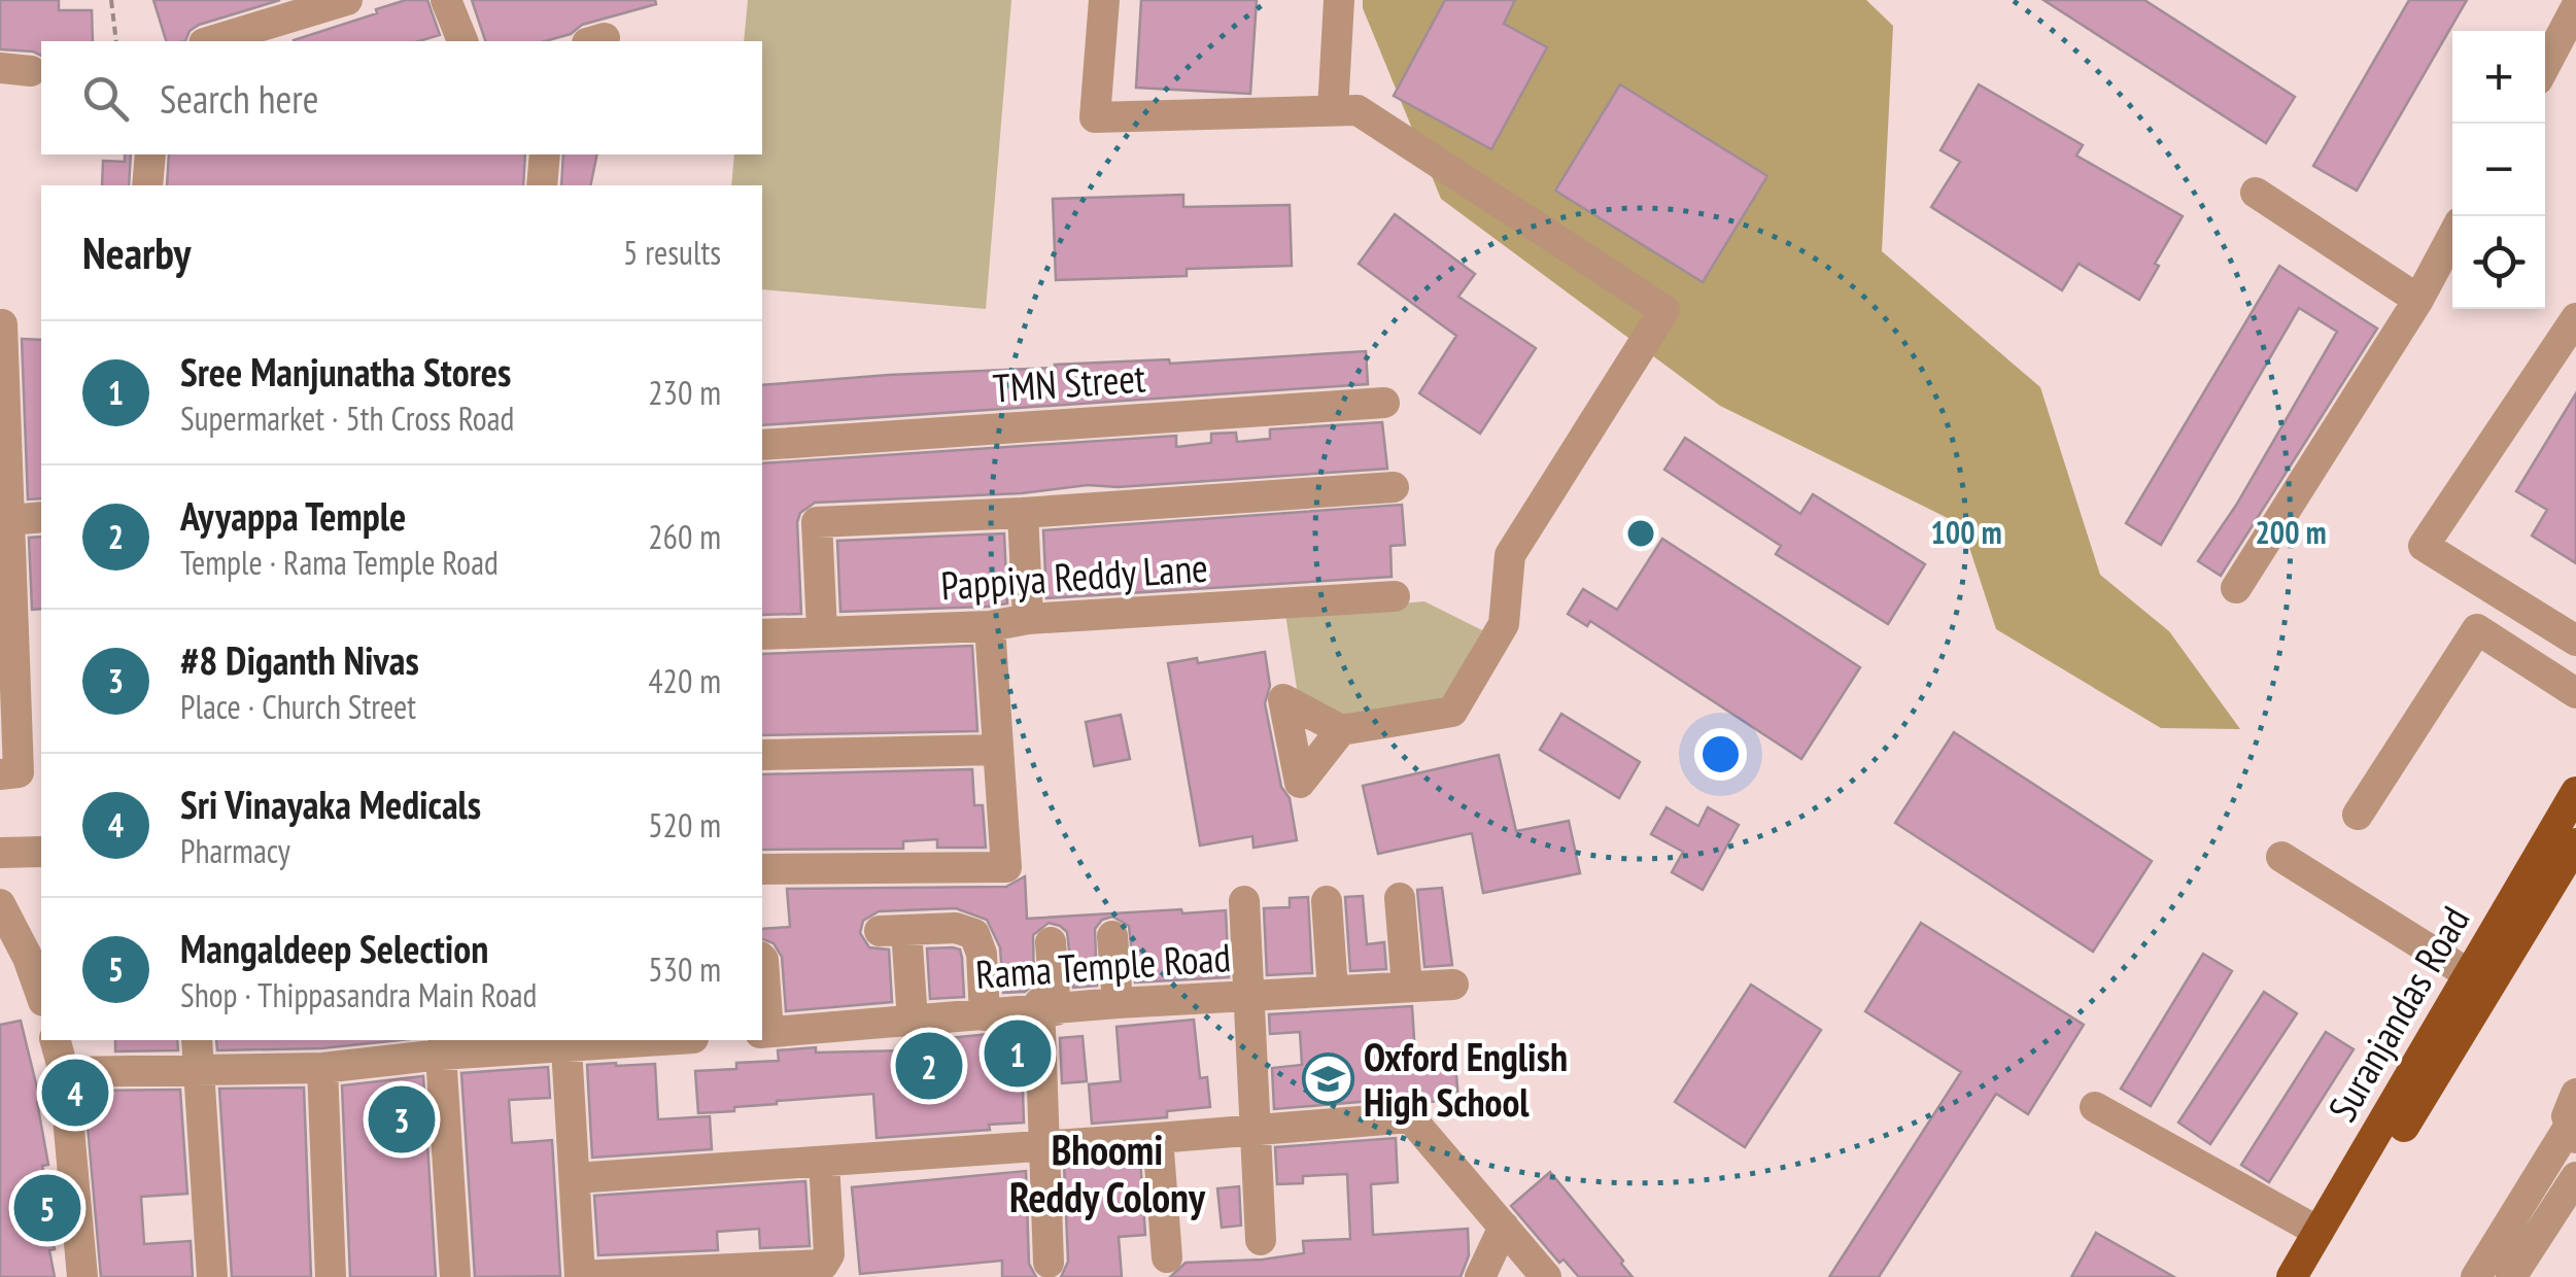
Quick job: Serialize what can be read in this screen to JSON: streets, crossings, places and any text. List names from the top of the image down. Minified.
{"streets":{"main road":["Suranjandas Road"],"street":["TMN Street","Pappiya Reddy Lane","Rama Temple Road"]},"districts":["Bhoomi Reddy Colony"],"places":{"school or university":["Oxford English High School"]},"page":{"map_buttons":["+","−"],"search":"Search here","heading":["Nearby","5 results"],"list":[{"mark":"1","name":"Sree Manjunatha Stores","note":"Supermarket · 5th Cross Road","value":"230 m"},{"mark":"2","name":"Ayyappa Temple","note":"Temple · Rama Temple Road","value":"260 m"},{"mark":"3","name":"#8 Diganth Nivas","note":"Place · Church Street","value":"420 m"},{"mark":"4","name":"Sri Vinayaka Medicals","note":"Pharmacy","value":"520 m"},{"mark":"5","name":"Mangaldeep Selection","note":"Shop · Thippasandra Main Road","value":"530 m"}],"pins":["1","2","4","3","5"]},"rings":["100 m","200 m"]}
